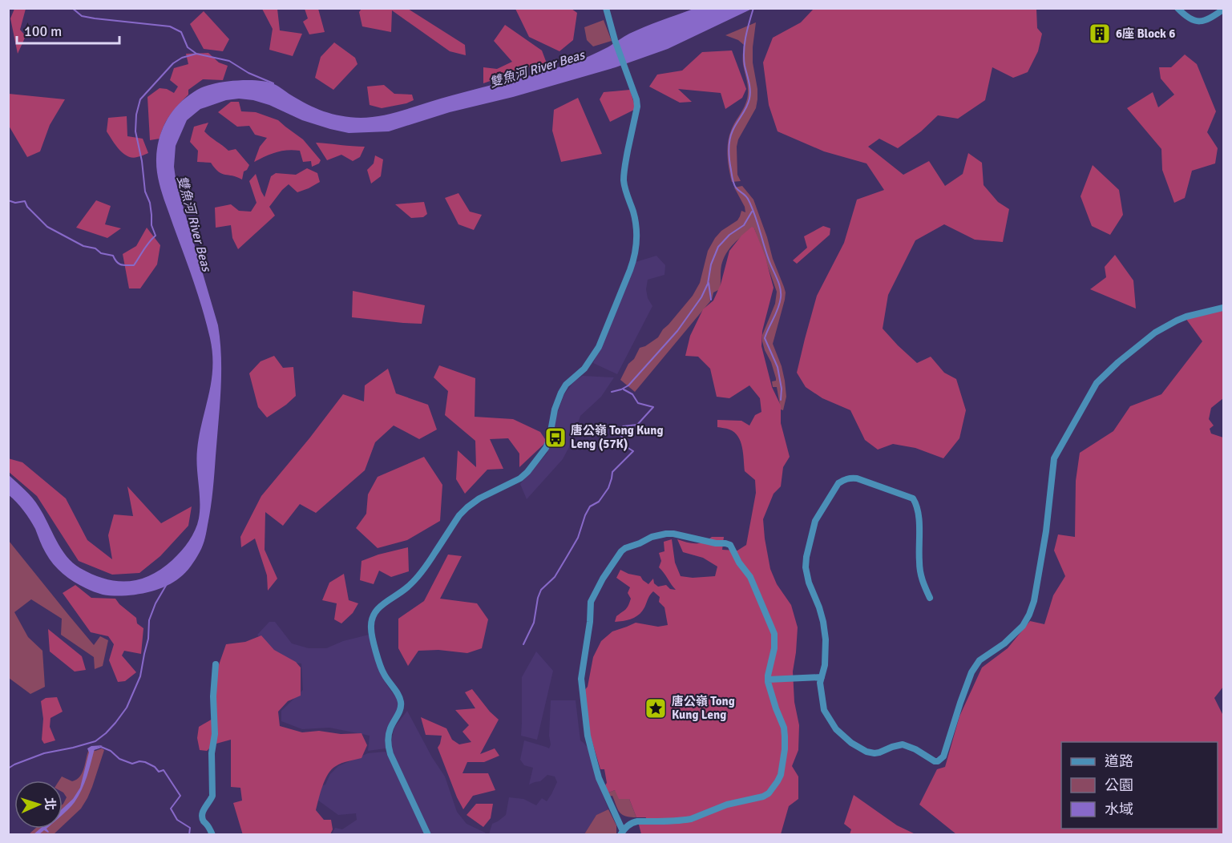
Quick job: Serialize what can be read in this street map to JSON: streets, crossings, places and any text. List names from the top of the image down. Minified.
{"water":["雙魚河 River Beas"],"places":{"building":["6座 Block 6"],"bus stop":["唐公嶺 Tong Kung Leng (57K)"],"place":["唐公嶺 Tong Kung Leng"]},"legend":["道路","公園","水域"],"scale_bar":"100 m","north":"right"}
